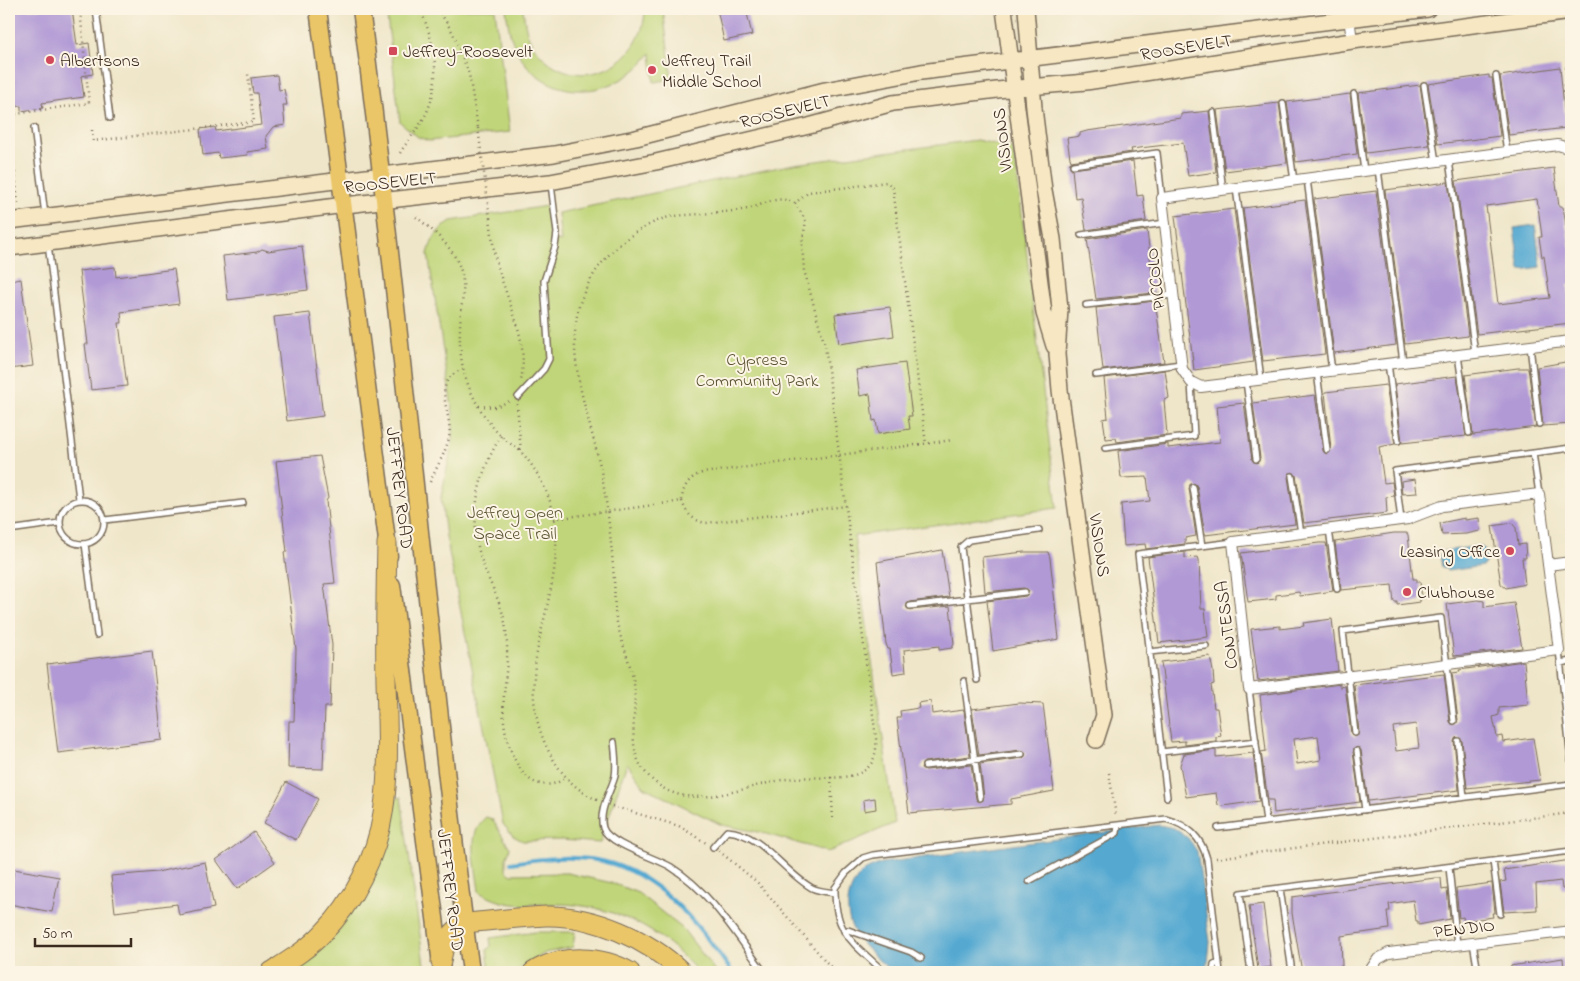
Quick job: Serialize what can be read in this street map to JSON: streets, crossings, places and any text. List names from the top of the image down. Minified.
{"streets":{"main road":["JEFFREY ROAD"],"street":["ROOSEVELT","VISIONS","PICCOLO","CONTESSA","PENDIO"]},"crossings":[["ROOSEVELT","VISIONS"],["ROOSEVELT","JEFFREY ROAD"]],"parks":["Cypress Community Park","Jeffrey Open Space Trail"],"places":{"transit":["Jeffrey-Roosevelt"],"other":["Albertsons","Jeffrey Trail Middle School","Leasing Office","Clubhouse"]},"scale_bar":"50 m"}
